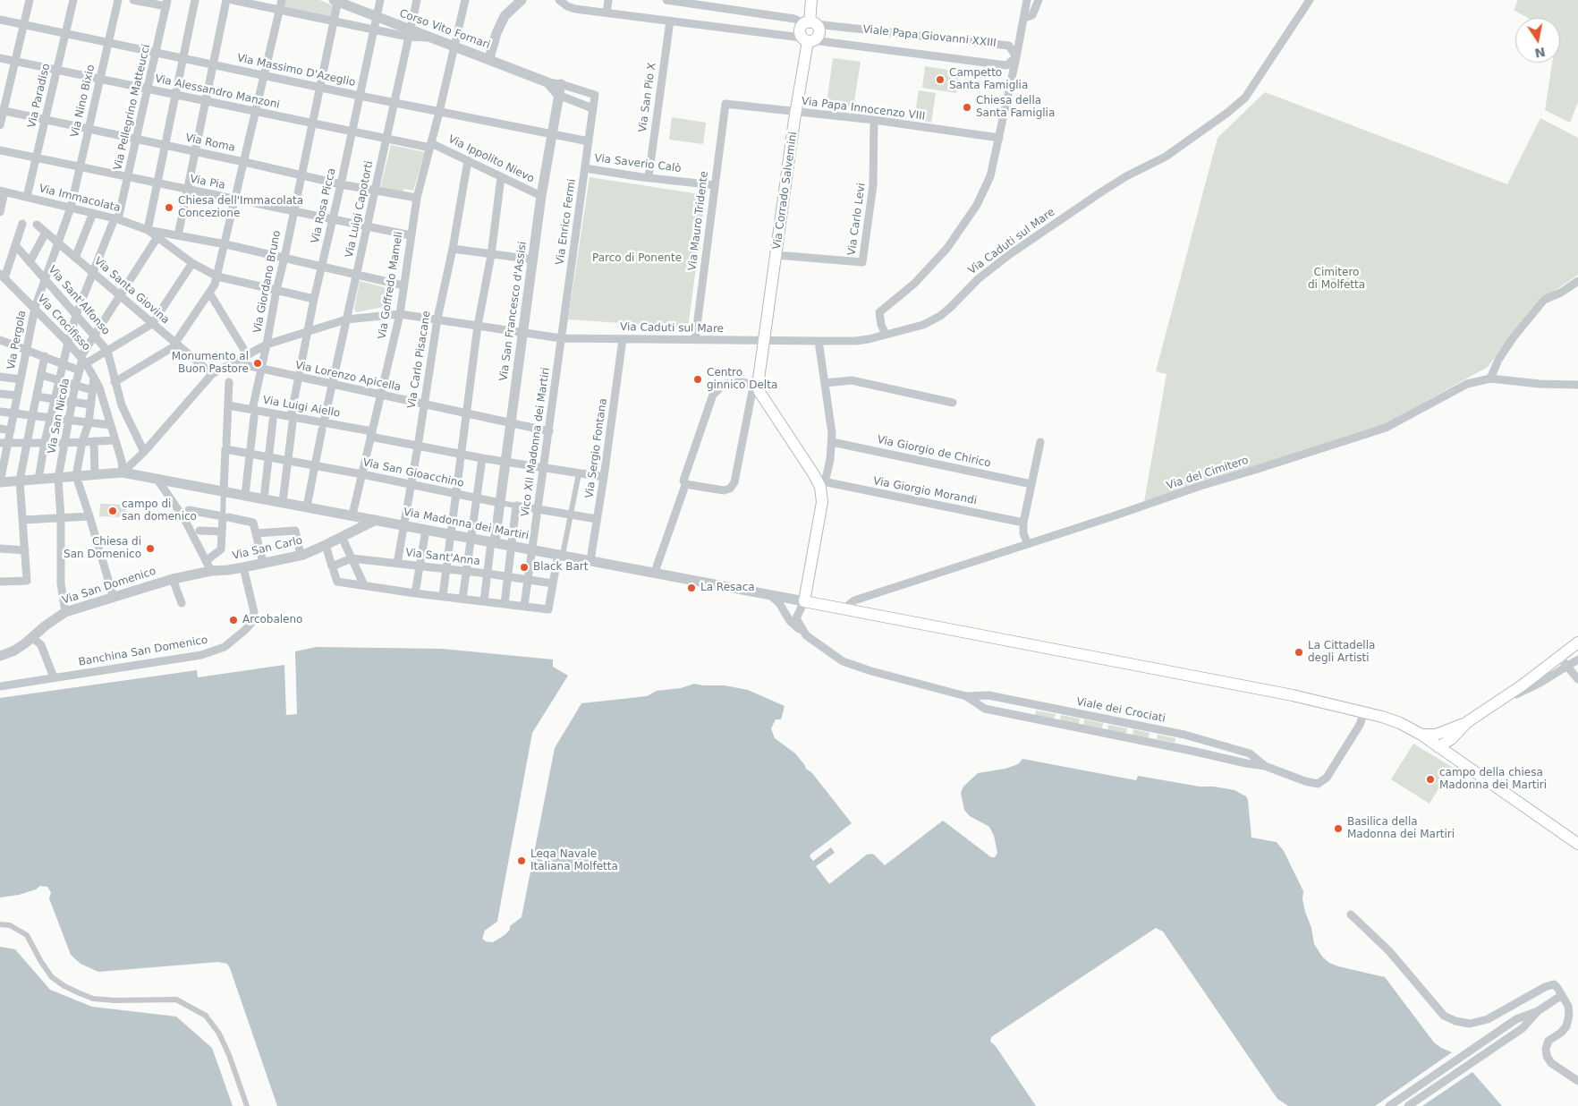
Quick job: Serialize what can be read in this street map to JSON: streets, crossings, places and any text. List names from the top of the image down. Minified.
{"streets":{"main road":["Via Corrado Salvemini"],"street":["Corso Vito Fornari","Viale Papa Giovanni XXIII","Via Massimo D'Azeglio","Via Alessandro Manzoni","Via Paradiso","Via San Pio X","Via Nino Bixio","Via Pellegrino Matteucci","Via Papa Innocenzo VIII","Via Roma","Via Ippolito Nievo","Via Saverio Calò","Via Pia","Via Immacolata","Via Rosa Picca","Via Luigi Capotorti","Via Carlo Levi","Via Mauro Tridente","Via Enrico Fermi","Via Caduti sul Mare","Via Giordano Bruno","Via Goffredo Mameli","Via Santa Giovina","Via Sant'Alfonso","Via San Francesco d'Assisi","Via Crocifisso","Via Pergola","Via Carlo Pisacane","Via Lorenzo Apicella","Via Luigi Aiello","Via San Nicola","Vico XII Madonna dei Martiri","Via Sergio Fontana","Via Giorgio de Chirico","Via San Gioacchino","Via del Cimitero","Via Giorgio Morandi","Via Madonna dei Martiri","Via San Carlo","Via Sant'Anna","Via San Domenico","Banchina San Domenico","Viale dei Crociati"]},"crossings":[["Corso Vito Fornari","Via Rosa Picca"],["Corso Vito Fornari","Via Luigi Capotorti"],["Corso Vito Fornari","Via Enrico Fermi"],["Corso Vito Fornari","Via Giordano Bruno"],["Corso Vito Fornari","Via Goffredo Mameli"],["Corso Vito Fornari","Via San Francesco d'Assisi"],["Viale Papa Giovanni XXIII","Via San Pio X"],["Viale Papa Giovanni XXIII","Via Corrado Salvemini"],["Via Massimo D'Azeglio","Via Paradiso"],["Via Massimo D'Azeglio","Via Nino Bixio"],["Via Massimo D'Azeglio","Via Pellegrino Matteucci"],["Via Massimo D'Azeglio","Via Rosa Picca"],["Via Massimo D'Azeglio","Via Luigi Capotorti"],["Via Massimo D'Azeglio","Via Enrico Fermi"],["Via Massimo D'Azeglio","Via Giordano Bruno"],["Via Massimo D'Azeglio","Via Goffredo Mameli"],["Via Massimo D'Azeglio","Via San Francesco d'Assisi"],["Via Alessandro Manzoni","Via Paradiso"],["Via Alessandro Manzoni","Via Nino Bixio"],["Via Alessandro Manzoni","Via Pellegrino Matteucci"],["Via Alessandro Manzoni","Via Ippolito Nievo"],["Via Alessandro Manzoni","Via Rosa Picca"],["Via Alessandro Manzoni","Via Luigi Capotorti"],["Via Alessandro Manzoni","Via Giordano Bruno"],["Via Alessandro Manzoni","Via Goffredo Mameli"],["Via Paradiso","Via Roma"],["Via Paradiso","Via Pia"],["Via Paradiso","Via Immacolata"],["Via San Pio X","Via Saverio Calò"],["Via Nino Bixio","Via Roma"],["Via Nino Bixio","Via Pia"],["Via Nino Bixio","Via Immacolata"],["Via Nino Bixio","Via Santa Giovina"],["Via Nino Bixio","Via Pergola"],["Via Pellegrino Matteucci","Via Roma"],["Via Pellegrino Matteucci","Via Pia"],["Via Pellegrino Matteucci","Via Immacolata"],["Via Pellegrino Matteucci","Via Santa Giovina"],["Via Pellegrino Matteucci","Via Sant'Alfonso"],["Via Pellegrino Matteucci","Via Crocifisso"],["Via Pellegrino Matteucci","Via Madonna dei Martiri"],["Via Papa Innocenzo VIII","Via Corrado Salvemini"],["Via Papa Innocenzo VIII","Via Carlo Levi"],["Via Papa Innocenzo VIII","Via Mauro Tridente"],["Via Roma","Via Rosa Picca"],["Via Roma","Via Luigi Capotorti"],["Via Roma","Via Giordano Bruno"],["Via Roma","Via Goffredo Mameli"],["Via Ippolito Nievo","Via Goffredo Mameli"],["Via Ippolito Nievo","Via San Francesco d'Assisi"],["Via Ippolito Nievo","Via Carlo Pisacane"],["Via Saverio Calò","Via Mauro Tridente"],["Via Saverio Calò","Via Enrico Fermi"],["Via Pia","Via Rosa Picca"],["Via Pia","Via Luigi Capotorti"],["Via Pia","Via Giordano Bruno"],["Via Pia","Via Goffredo Mameli"],["Via Corrado Salvemini","Via Carlo Levi"],["Via Corrado Salvemini","Via Caduti sul Mare"],["Via Immacolata","Via Rosa Picca"],["Via Immacolata","Via Luigi Capotorti"],["Via Immacolata","Via Giordano Bruno"],["Via Immacolata","Via Goffredo Mameli"],["Via Immacolata","Via San Nicola"],["Via Rosa Picca","Via Caduti sul Mare"],["Via Rosa Picca","Via Lorenzo Apicella"],["Via Rosa Picca","Via Luigi Aiello"],["Via Rosa Picca","Via San Gioacchino"],["Via Rosa Picca","Via Madonna dei Martiri"],["Via Luigi Capotorti","Via Caduti sul Mare"],["Via Luigi Capotorti","Via Lorenzo Apicella"],["Via Luigi Capotorti","Via Luigi Aiello"],["Via Luigi Capotorti","Via San Gioacchino"],["Via Luigi Capotorti","Via Madonna dei Martiri"],["Via Mauro Tridente","Via Caduti sul Mare"],["Via Enrico Fermi","Via Caduti sul Mare"],["Via Enrico Fermi","Vico XII Madonna dei Martiri"],["Via Caduti sul Mare","Via Giordano Bruno"],["Via Caduti sul Mare","Via Goffredo Mameli"],["Via Caduti sul Mare","Via Santa Giovina"],["Via Caduti sul Mare","Via San Francesco d'Assisi"],["Via Caduti sul Mare","Via Carlo Pisacane"],["Via Caduti sul Mare","Via Lorenzo Apicella"],["Via Caduti sul Mare","Vico XII Madonna dei Martiri"],["Via Caduti sul Mare","Via Sergio Fontana"],["Via Giordano Bruno","Via Lorenzo Apicella"],["Via Giordano Bruno","Via Luigi Aiello"],["Via Giordano Bruno","Via San Gioacchino"],["Via Giordano Bruno","Via Madonna dei Martiri"],["Via Goffredo Mameli","Via Lorenzo Apicella"],["Via Goffredo Mameli","Via Luigi Aiello"],["Via Goffredo Mameli","Via San Gioacchino"],["Via Goffredo Mameli","Via Madonna dei Martiri"],["Via Santa Giovina","Via Pergola"],["Via Santa Giovina","Via San Nicola"],["Via Sant'Alfonso","Via Pergola"],["Via Sant'Alfonso","Via San Nicola"],["Via San Francesco d'Assisi","Via Lorenzo Apicella"],["Via San Francesco d'Assisi","Via Luigi Aiello"],["Via San Francesco d'Assisi","Via San Gioacchino"],["Via San Francesco d'Assisi","Via Madonna dei Martiri"],["Via Crocifisso","Via Pergola"],["Via Crocifisso","Via San Nicola"],["Via Crocifisso","Via Madonna dei Martiri"],["Via Pergola","Via Madonna dei Martiri"],["Via Carlo Pisacane","Via Lorenzo Apicella"],["Via Carlo Pisacane","Via Luigi Aiello"],["Via Carlo Pisacane","Via San Gioacchino"],["Via Carlo Pisacane","Via Madonna dei Martiri"],["Via Carlo Pisacane","Via Sant'Anna"],["Via Lorenzo Apicella","Vico XII Madonna dei Martiri"],["Via Luigi Aiello","Vico XII Madonna dei Martiri"],["Via Luigi Aiello","Via Sergio Fontana"],["Via San Nicola","Via Madonna dei Martiri"],["Via San Nicola","Via San Domenico"],["Vico XII Madonna dei Martiri","Via San Gioacchino"],["Vico XII Madonna dei Martiri","Via Madonna dei Martiri"],["Vico XII Madonna dei Martiri","Via Sant'Anna"],["Via Sergio Fontana","Via San Gioacchino"],["Via Sergio Fontana","Via Madonna dei Martiri"],["Via Madonna dei Martiri","Via San Carlo"],["Via Madonna dei Martiri","Viale dei Crociati"],["Via San Carlo","Via San Domenico"],["Via San Carlo","Banchina San Domenico"]],"parks":["Parco di Ponente","Cimitero di Molfetta"],"places":["Campetto Santa Famiglia","Chiesa della Santa Famiglia","Chiesa dell'Immacolata Concezione","Monumento al Buon Pastore","Centro ginnico Delta","campo di san domenico","Chiesa di San Domenico","Black Bart","La Resaca","Arcobaleno","La Cittadella degli Artisti","campo della chiesa Madonna dei Martiri","Basilica della Madonna dei Martiri","Lega Navale Italiana Molfetta"],"north":"bottom"}
